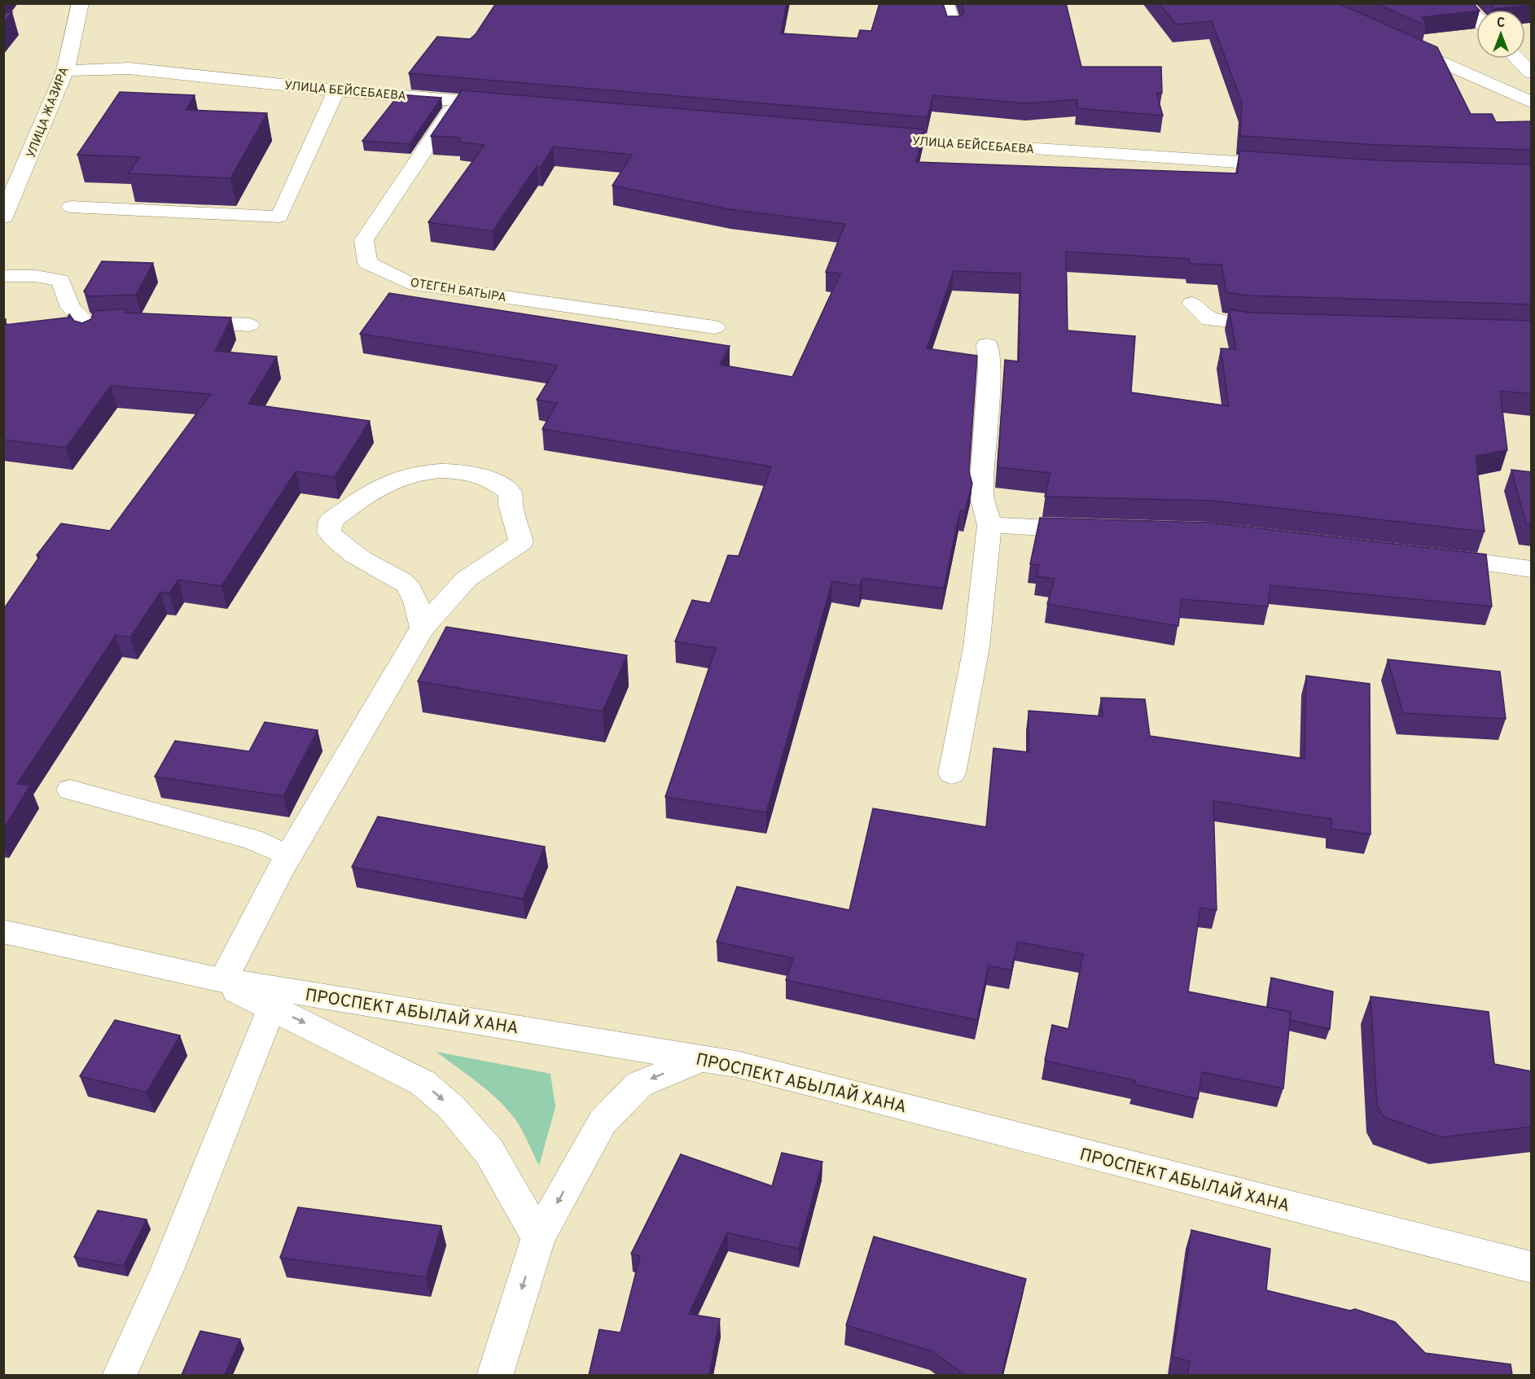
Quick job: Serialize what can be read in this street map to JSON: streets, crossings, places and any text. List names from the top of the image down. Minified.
{"streets":{"street":["УЛИЦА БЕЙСЕБАЕВА","УЛИЦА ЖАЗИРА","ПРОСПЕКТ АБЫЛАЙ ХАНА"],"lane":["ОТЕГЕН БАТЫРА"]},"crossings":[["УЛИЦА БЕЙСЕБАЕВА","УЛИЦА ЖАЗИРА"],["УЛИЦА БЕЙСЕБАЕВА","ОТЕГЕН БАТЫРА"]],"north":"top"}
